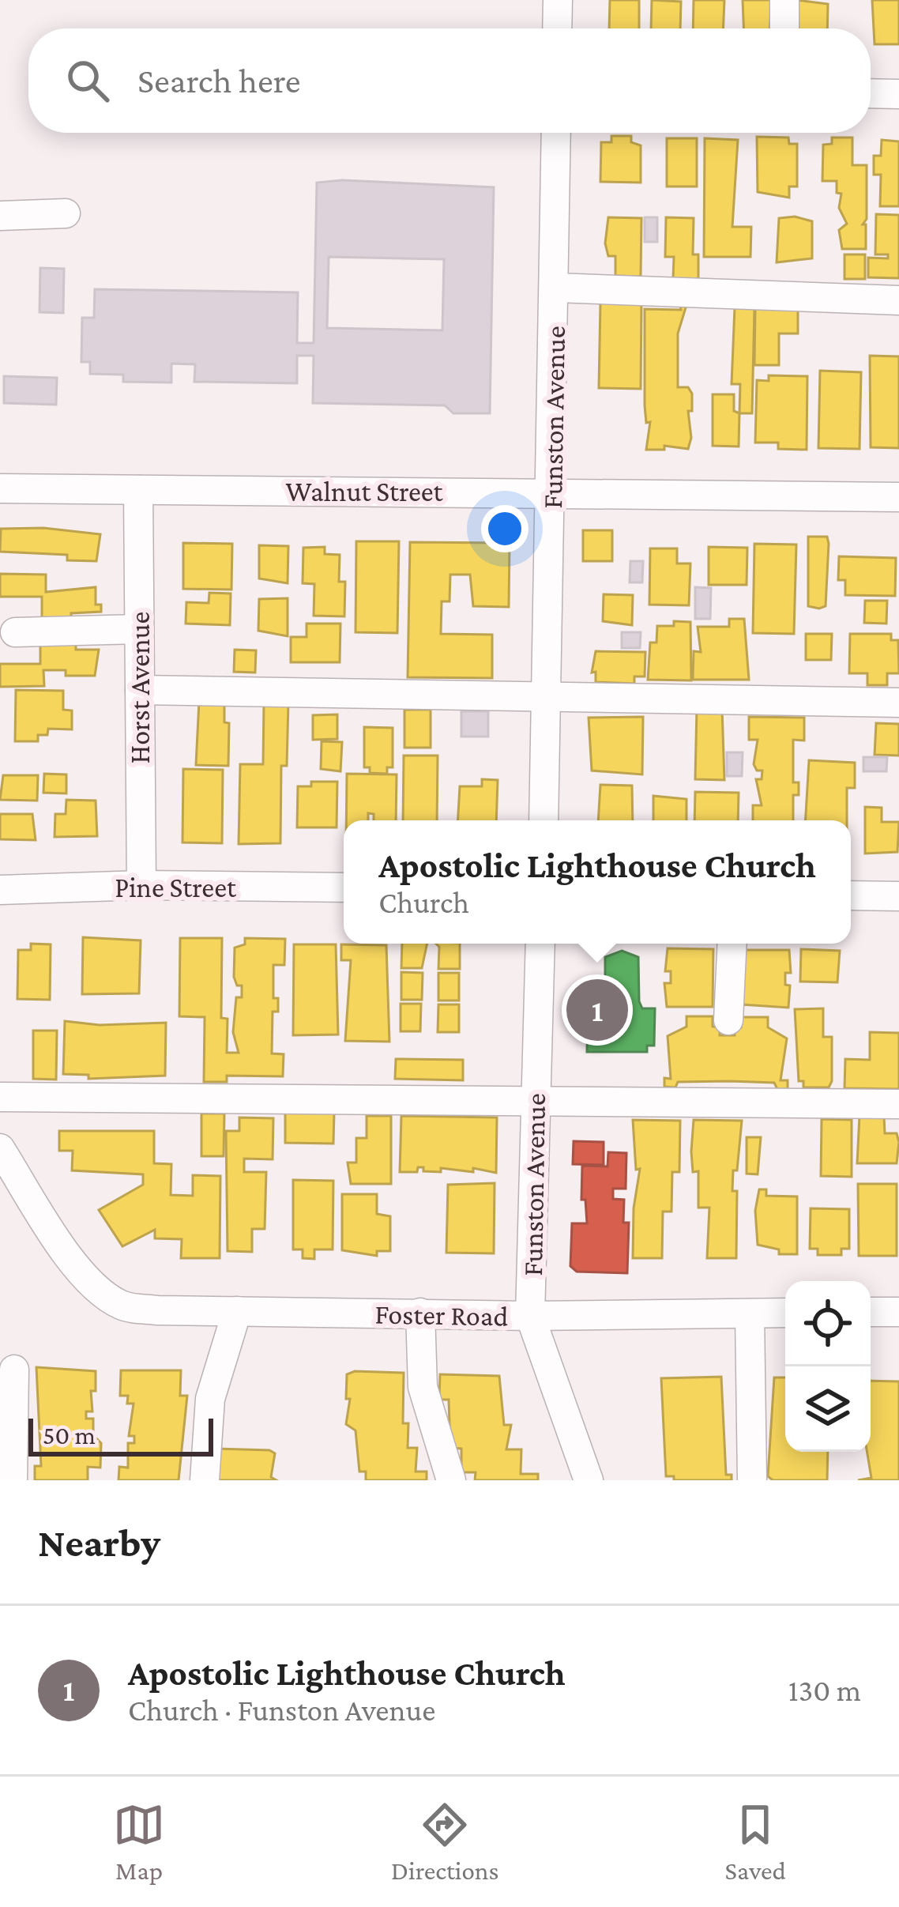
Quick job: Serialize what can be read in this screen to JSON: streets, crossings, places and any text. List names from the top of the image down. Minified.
{"streets":{"street":["Funston Avenue","Walnut Street","Horst Avenue","Pine Street","Foster Road"]},"crossings":[["Funston Avenue","Walnut Street"],["Funston Avenue","Foster Road"],["Walnut Street","Horst Avenue"],["Horst Avenue","Pine Street"]],"scale_bar":"50 m","page":{"search":"Search here","popup":["Apostolic Lighthouse Church","Church"],"pins":"1","scale":"50 m","heading":"Nearby","list":[{"mark":"1","name":"Apostolic Lighthouse Church","note":"Church · Funston Avenue","value":"130 m"}],"nav":["Map","Directions","Saved"]}}
